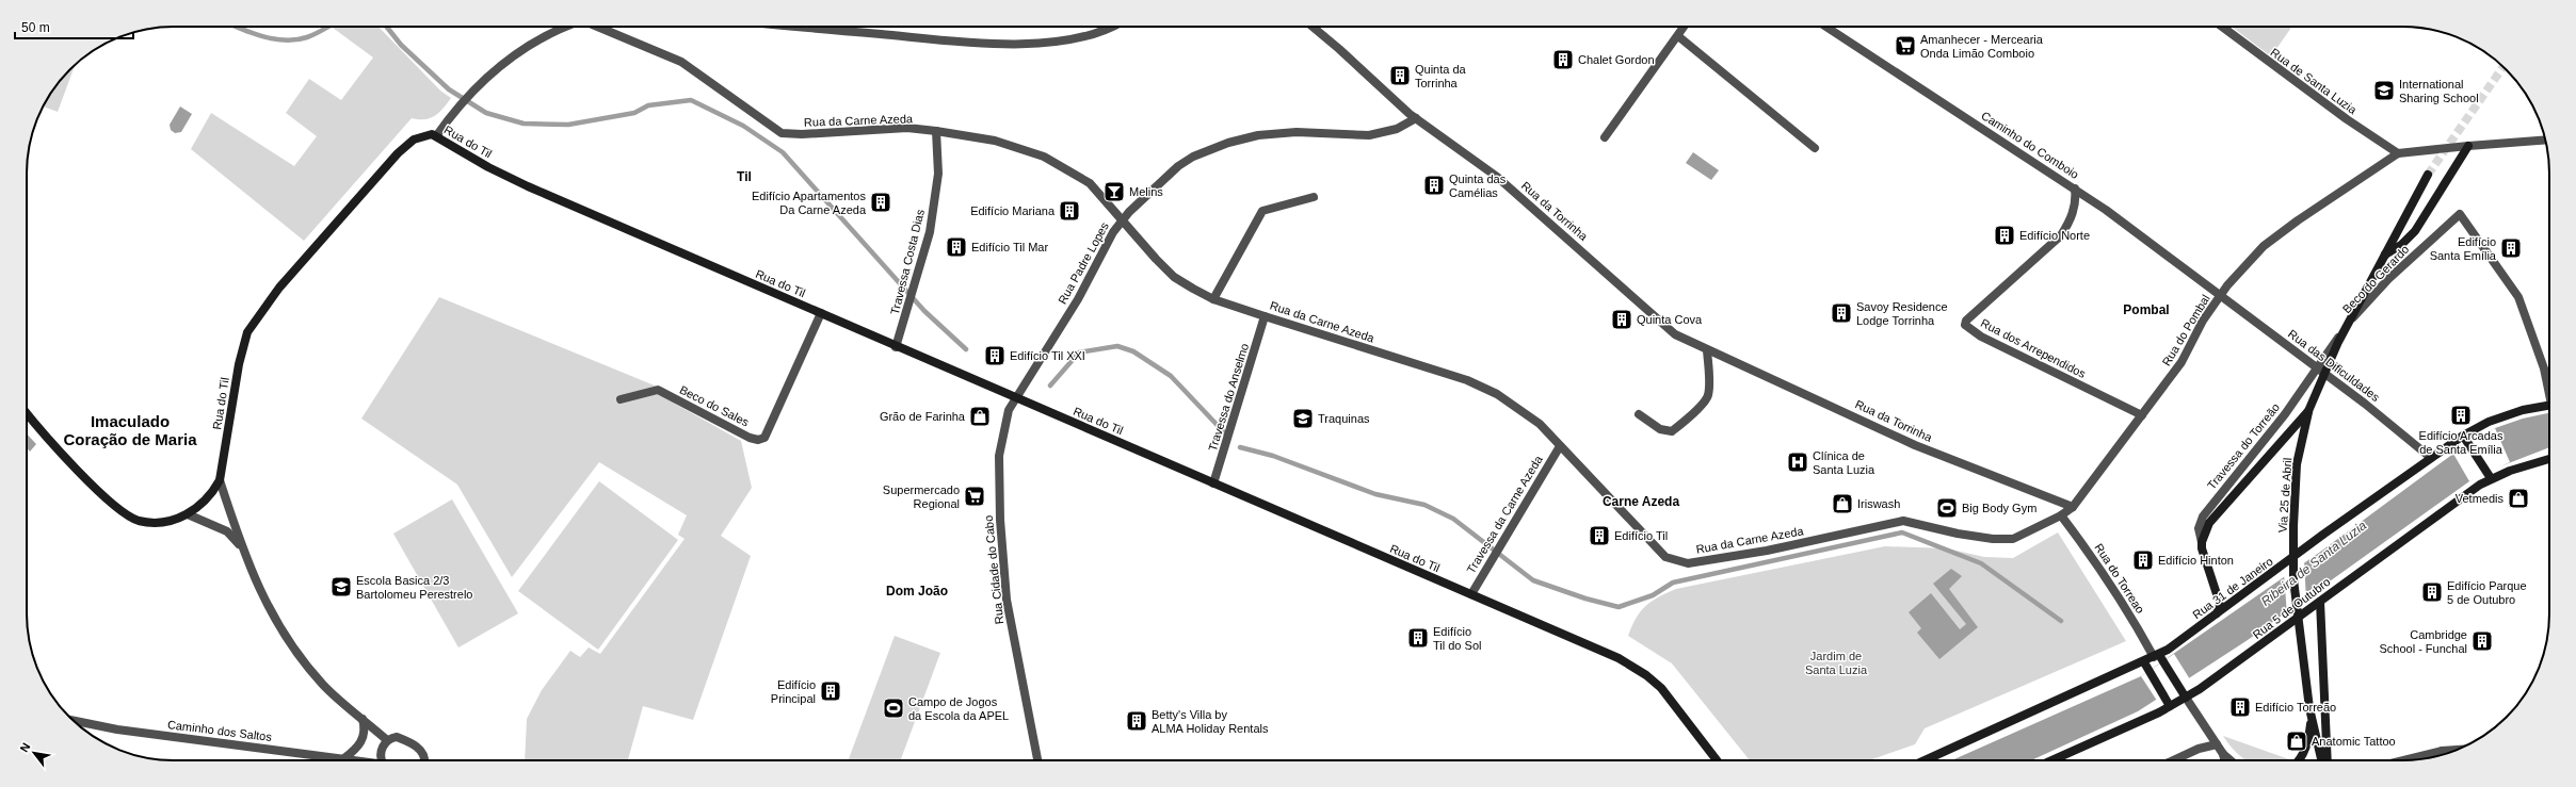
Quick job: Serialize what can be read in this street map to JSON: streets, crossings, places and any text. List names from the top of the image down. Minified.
{"streets":{"main road":["Rua do Til","Via 25 de Abril","Rua 31 de Janeiro","Rua 5 de Outubro"],"street":["Rua de Santa Luzia","Rua da Carne Azeda","Caminho do Comboio","Rua da Torrinha","Travessa Costa Dias","Rua Padre Lopes","Beco do Gerardo","Rua do Pombal","Rua dos Arrependidos","Rua das Dificuldades","Travessa do Anselmo","Beco do Sales","Travessa do Torreão","Travessa da Carne Azeda","Rua Cidade do Cabo","Rua do Torreao","Caminho dos Saltos"]},"crossings":[["Rua de Santa Luzia","Rua do Pombal"],["Rua da Carne Azeda","Travessa Costa Dias"],["Rua da Carne Azeda","Rua Padre Lopes"],["Rua da Carne Azeda","Rua do Pombal"],["Rua da Carne Azeda","Travessa do Anselmo"],["Rua da Carne Azeda","Travessa da Carne Azeda"],["Rua da Carne Azeda","Rua do Torreao"],["Rua do Til","Travessa Costa Dias"],["Rua do Til","Rua Padre Lopes"],["Rua do Til","Travessa do Anselmo"],["Rua do Til","Beco do Sales"],["Rua do Til","Travessa da Carne Azeda"],["Rua do Til","Rua Cidade do Cabo"],["Caminho do Comboio","Rua do Pombal"],["Caminho do Comboio","Rua dos Arrependidos"],["Caminho do Comboio","Rua das Dificuldades"],["Rua da Torrinha","Rua Padre Lopes"],["Rua da Torrinha","Rua do Pombal"],["Rua Padre Lopes","Rua Cidade do Cabo"],["Beco do Gerardo","Rua das Dificuldades"],["Beco do Gerardo","Travessa do Torreão"],["Rua do Pombal","Rua dos Arrependidos"],["Rua do Pombal","Rua das Dificuldades"],["Rua do Pombal","Rua do Torreao"],["Rua das Dificuldades","Travessa do Torreão"],["Rua das Dificuldades","Rua 31 de Janeiro"],["Rua do Torreao","Rua 31 de Janeiro"]],"districts":["Til","Pombal","Imaculado Coração de Maria","Carne Azeda","Dom João"],"water":["Ribeira de Santa Luzia"],"parks":["Jardim de Santa Luzia"],"places":{"supermarket":["Amanhecer - Mercearia Onda Limão Comboio","Supermercado Regional"],"building":["Chalet Gordon","Quinta da Torrinha","Quinta das Camélias","Edifício Apartamentos Da Carne Azeda","Edifício Mariana","Edifício Norte","Edifício Til Mar","Edifício Santa Emília","Savoy Residence Lodge Torrinha","Quinta Cova","Edifício Til XXI","Edifício Arcadas de Santa Emília","Edifício Til","Edifício Hinton","Edifício Parque 5 de Outubro","Edifício Til do Sol","Cambridge School - Funchal","Edifício Principal","Edifício Torreão","Betty's Villa by ALMA Holiday Rentals"],"school or university":["International Sharing School","Traquinas","Escola Basica 2/3 Bartolomeu Perestrelo"],"bar":["Melins"],"shop":["Grão de Farinha","Vetmedis","Iriswash","Anatomic Tattoo"],"hospital":["Clínica de Santa Luzia"],"sports":["Big Body Gym","Campo de Jogos da Escola da APEL"]},"scale_bar":"50 m","north":"top left"}
